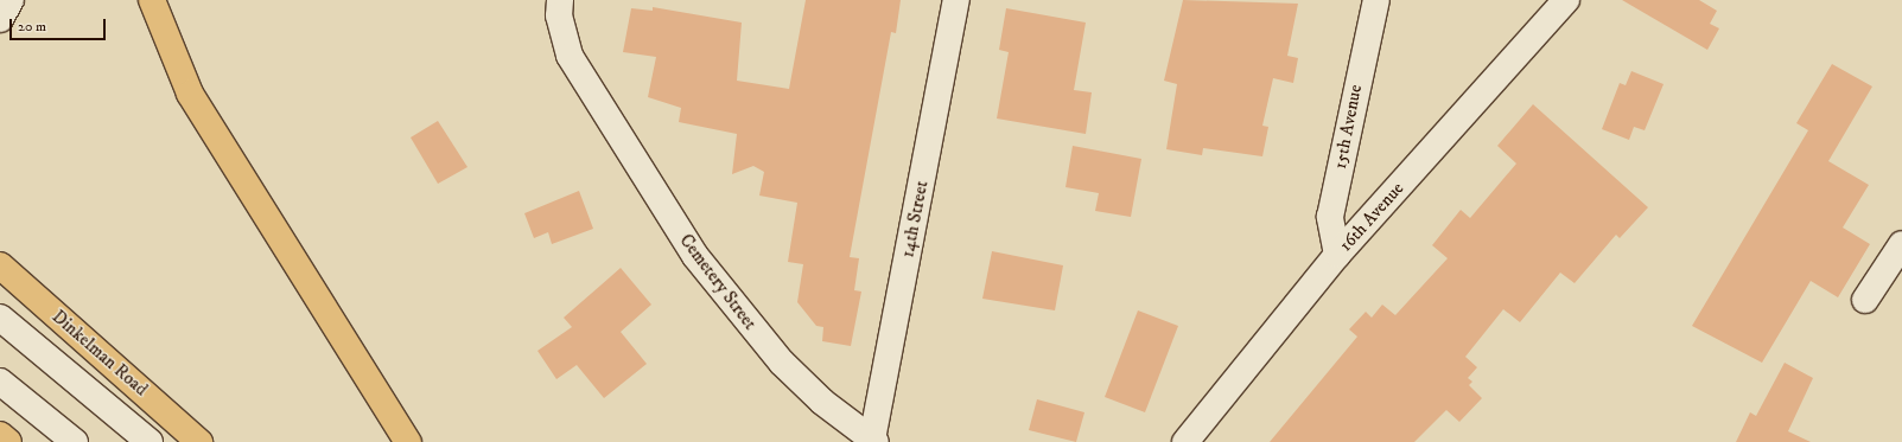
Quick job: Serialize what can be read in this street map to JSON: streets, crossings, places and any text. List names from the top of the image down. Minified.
{"streets":{"main road":["Dinkelman Road"],"street":["15th Avenue","16th Avenue","14th Street","Cemetery Street"]},"crossings":[["15th Avenue","16th Avenue"],["14th Street","Cemetery Street"]],"scale_bar":"20 m"}
